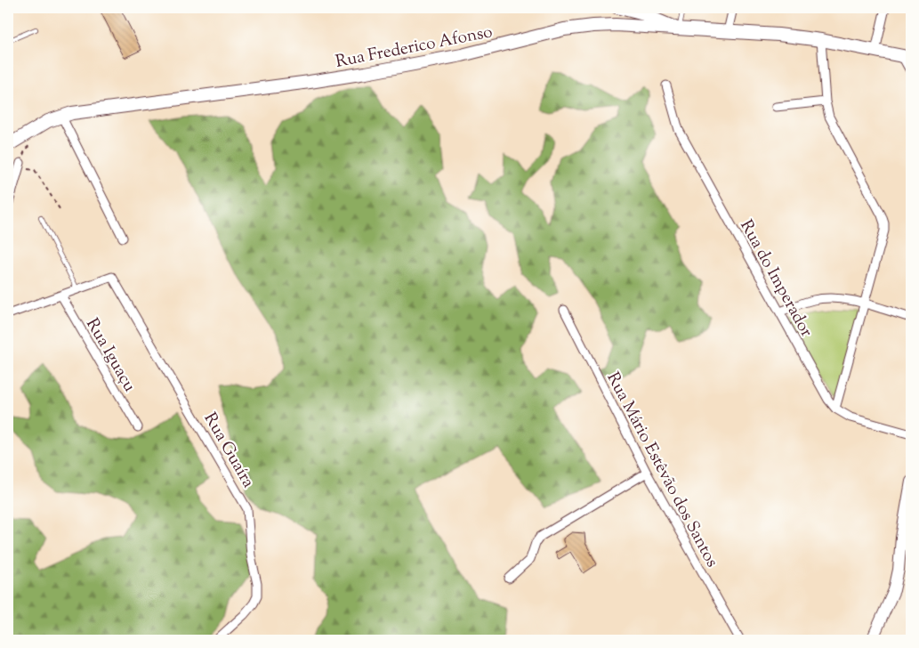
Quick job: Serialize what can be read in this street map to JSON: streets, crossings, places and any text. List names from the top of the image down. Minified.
{"streets":{"main road":["Rua Frederico Afonso"],"street":["Rua do Imperador","Rua Iguaçu","Rua Guaíra","Rua Mário Estêvão dos Santos"]}}
